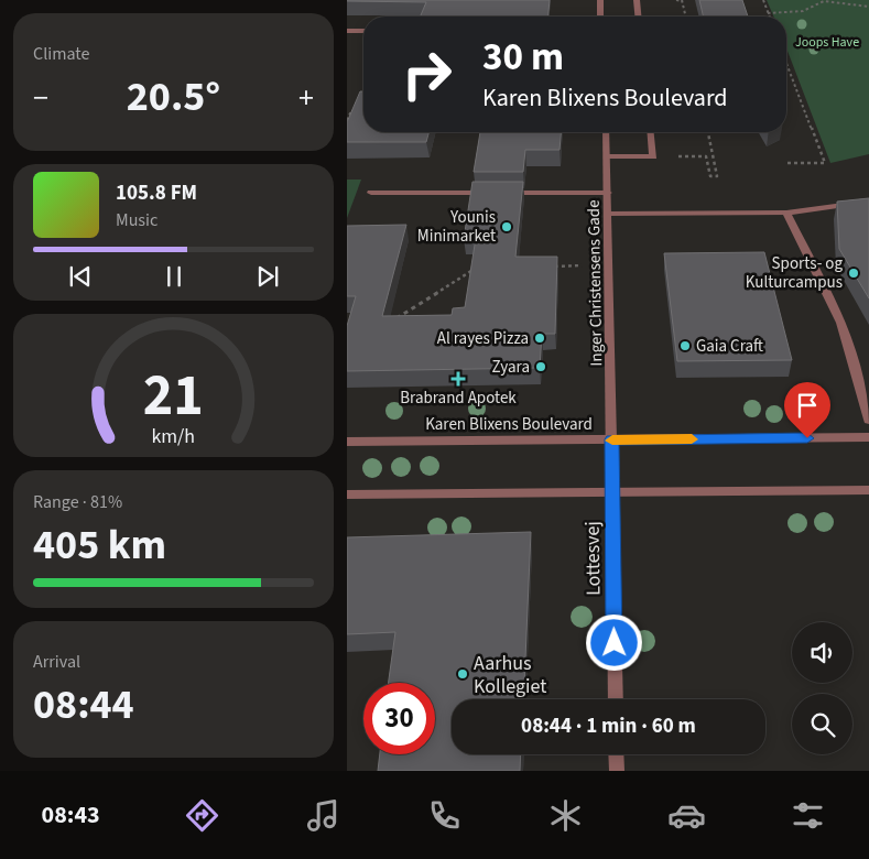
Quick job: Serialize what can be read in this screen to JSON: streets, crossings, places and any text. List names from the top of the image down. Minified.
{"streets":{"street":["Inger Christensens Gade","Karen Blixens Boulevard","Lottesvej"]},"crossings":[["Inger Christensens Gade","Karen Blixens Boulevard"],["Inger Christensens Gade","Lottesvej"],["Karen Blixens Boulevard","Lottesvej"]],"parks":["Joops Have"],"places":{"other":["Younis Minimarket","Sports- og Kulturcampus","Al rayes Pizza","Gaia Craft","Zyara","Aarhus Kollegiet"],"health":["Brabrand Apotek"]},"page":{"tile":["Climate",["Range · 81%","405 km"],["Arrival","08:44"]],"turn":["30 m","Karen Blixens Boulevard"],"heat":["−","20.5°","+"],"song":["105.8 FM","Music"],"limit":"30","trip":"08:44 · 1 min · 60 m","tabs":"08:43","gauge":["21","km/h"]}}
